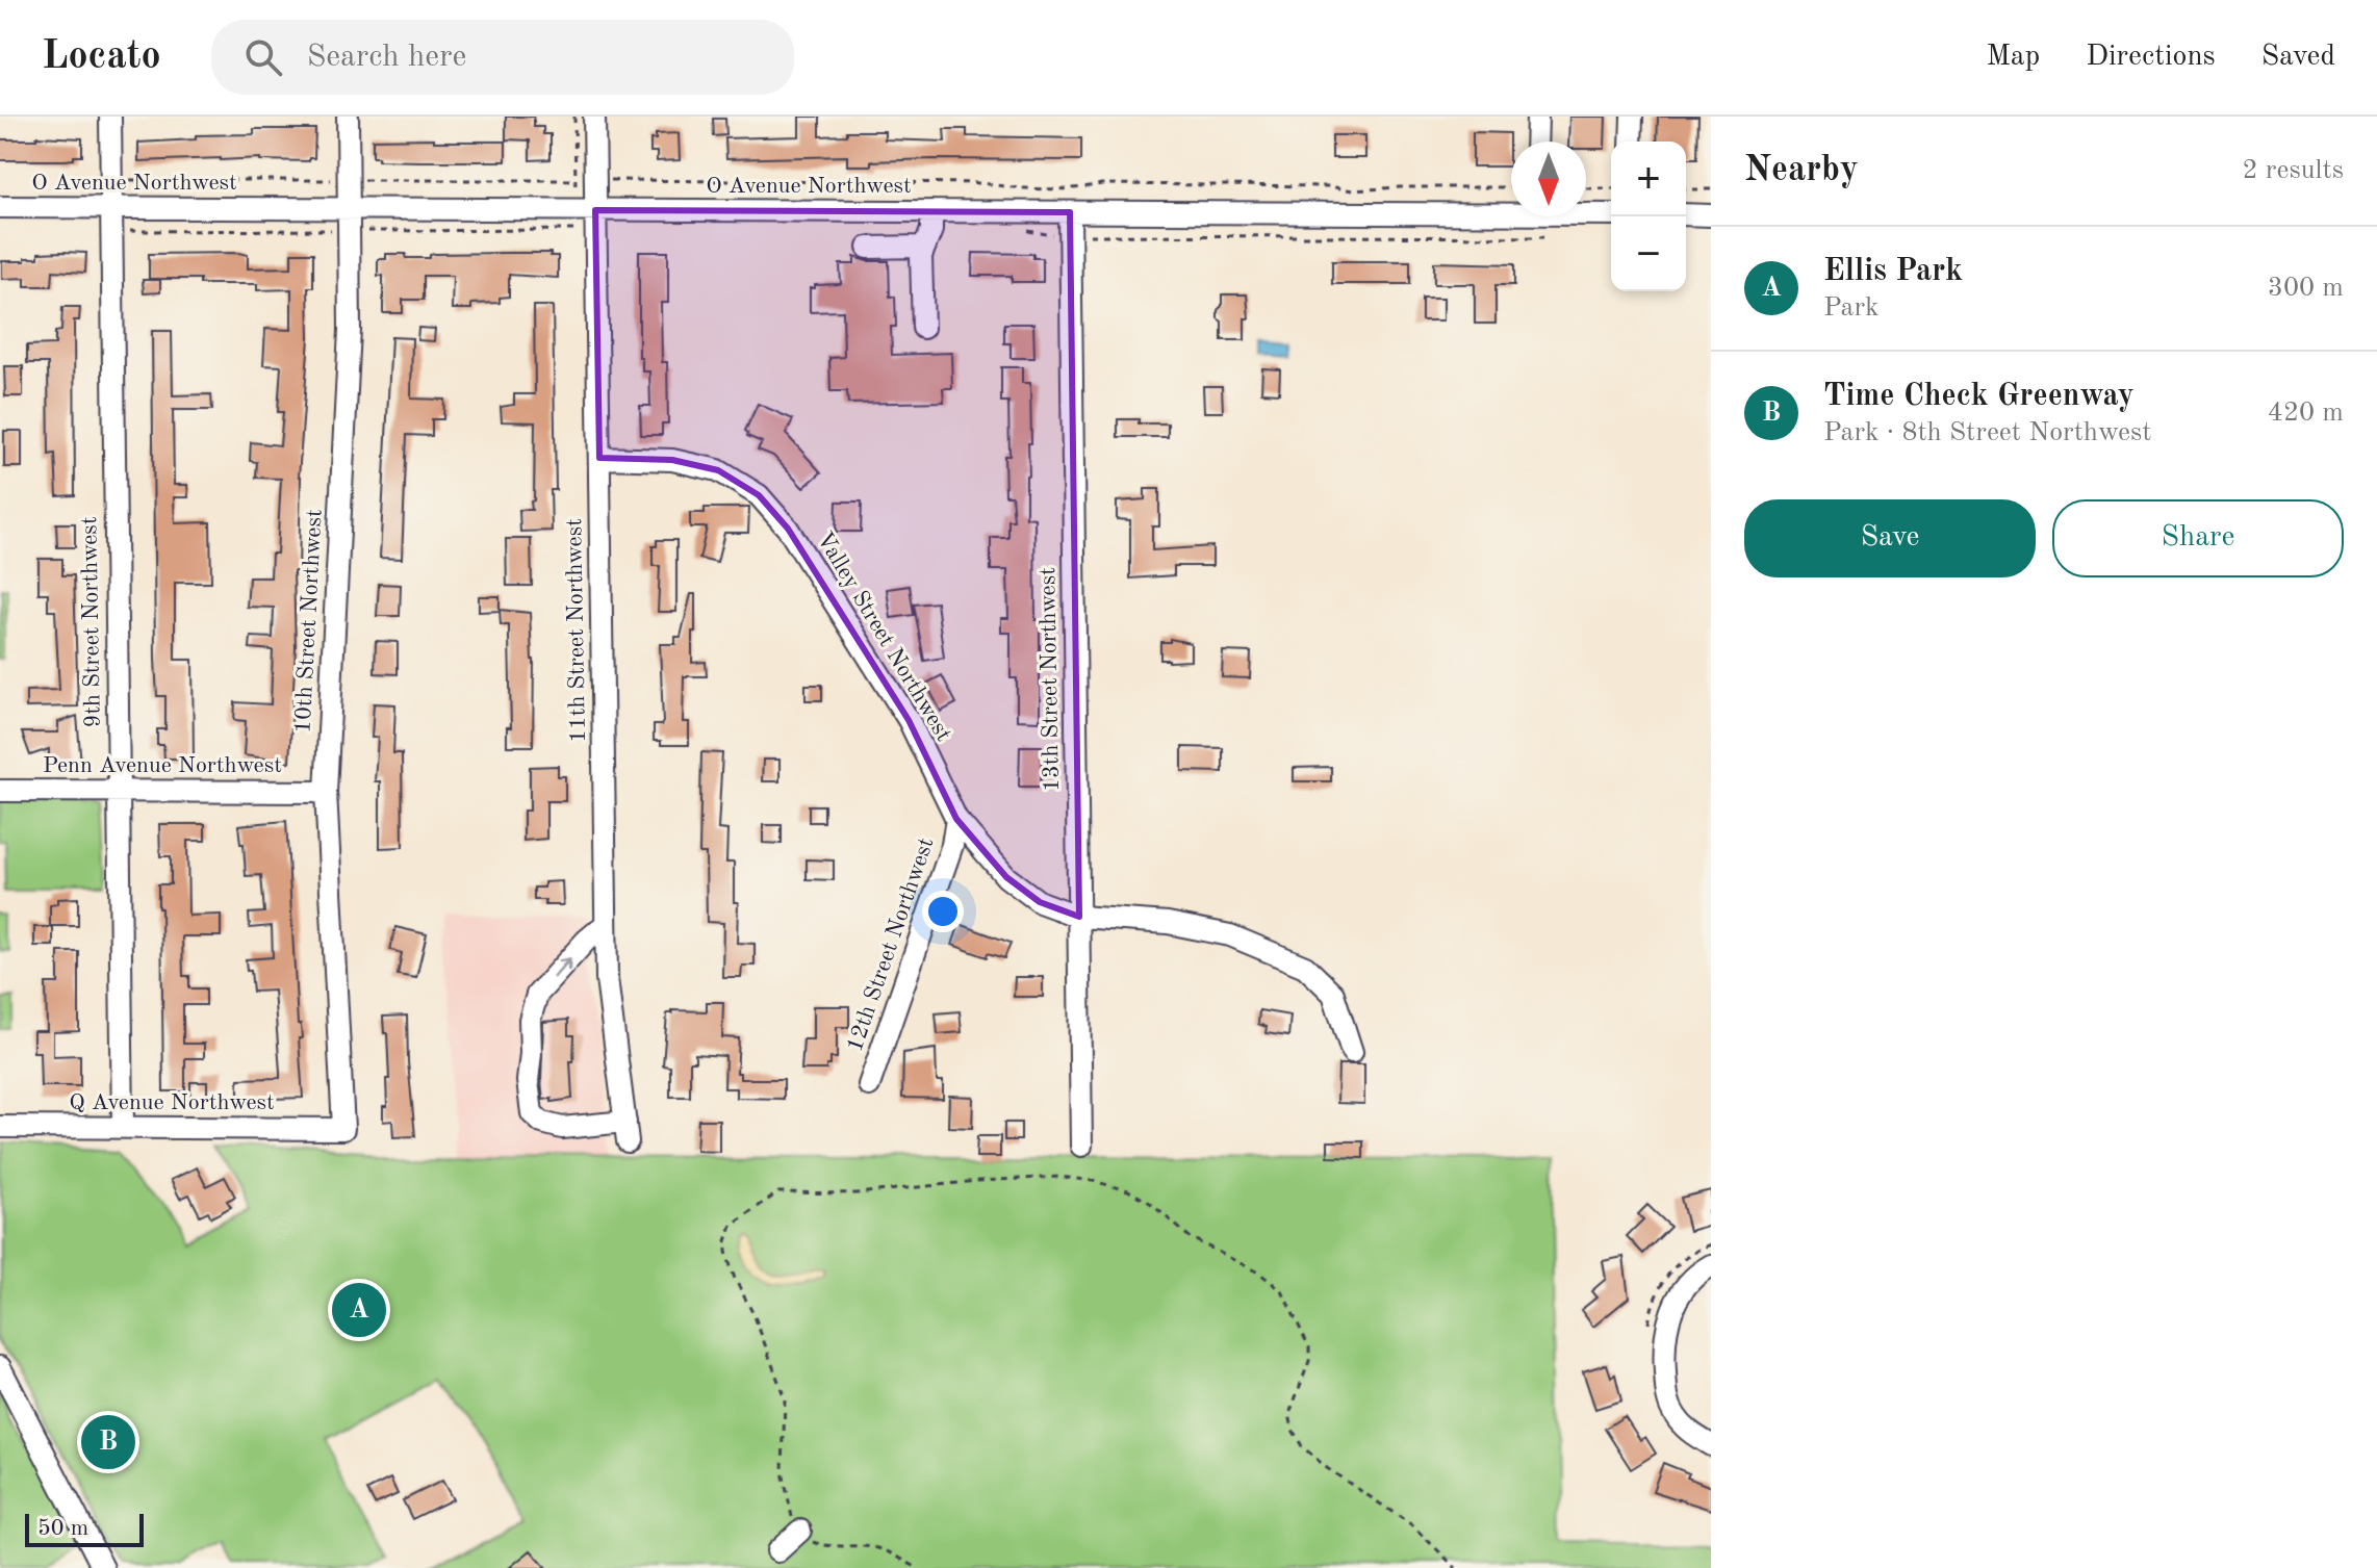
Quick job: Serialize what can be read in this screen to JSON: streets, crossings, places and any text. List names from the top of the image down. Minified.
{"streets":{"street":["O Avenue Northwest","10th Street Northwest","9th Street Northwest","11th Street Northwest","Valley Street Northwest","13th Street Northwest","Penn Avenue Northwest","12th Street Northwest","Q Avenue Northwest"]},"crossings":[["O Avenue Northwest","10th Street Northwest"],["O Avenue Northwest","9th Street Northwest"],["O Avenue Northwest","11th Street Northwest"],["O Avenue Northwest","13th Street Northwest"],["10th Street Northwest","Penn Avenue Northwest"],["10th Street Northwest","Q Avenue Northwest"],["9th Street Northwest","Penn Avenue Northwest"],["9th Street Northwest","Q Avenue Northwest"],["11th Street Northwest","Valley Street Northwest"],["Valley Street Northwest","13th Street Northwest"],["Valley Street Northwest","12th Street Northwest"]],"scale_bar":"50 m","north":"bottom","page":{"header":"Locato","search":"Search here","nav":["Map","Directions","Saved"],"heading":["Nearby","2 results"],"map_buttons":["+","−"],"list":[{"mark":"A","name":"Ellis Park","note":"Park","value":"300 m"},{"mark":"B","name":"Time Check Greenway","note":"Park · 8th Street Northwest","value":"420 m"}],"buttons":["Save","Share"],"pins":["A","B"],"scale":"50 m"}}
